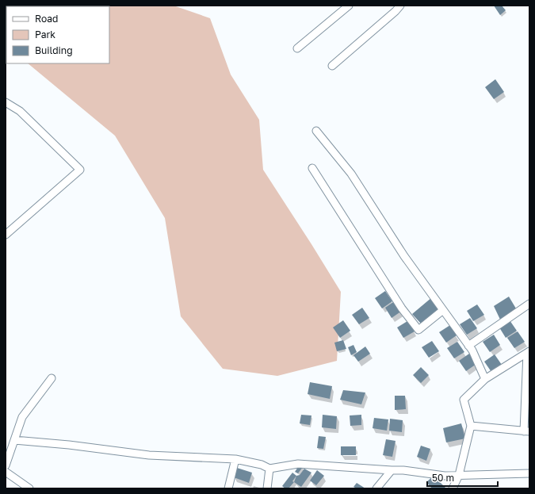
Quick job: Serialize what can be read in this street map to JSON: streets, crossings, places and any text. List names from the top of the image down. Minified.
{"legend":["Road","Park","Building"],"scale_bar":"50 m"}
